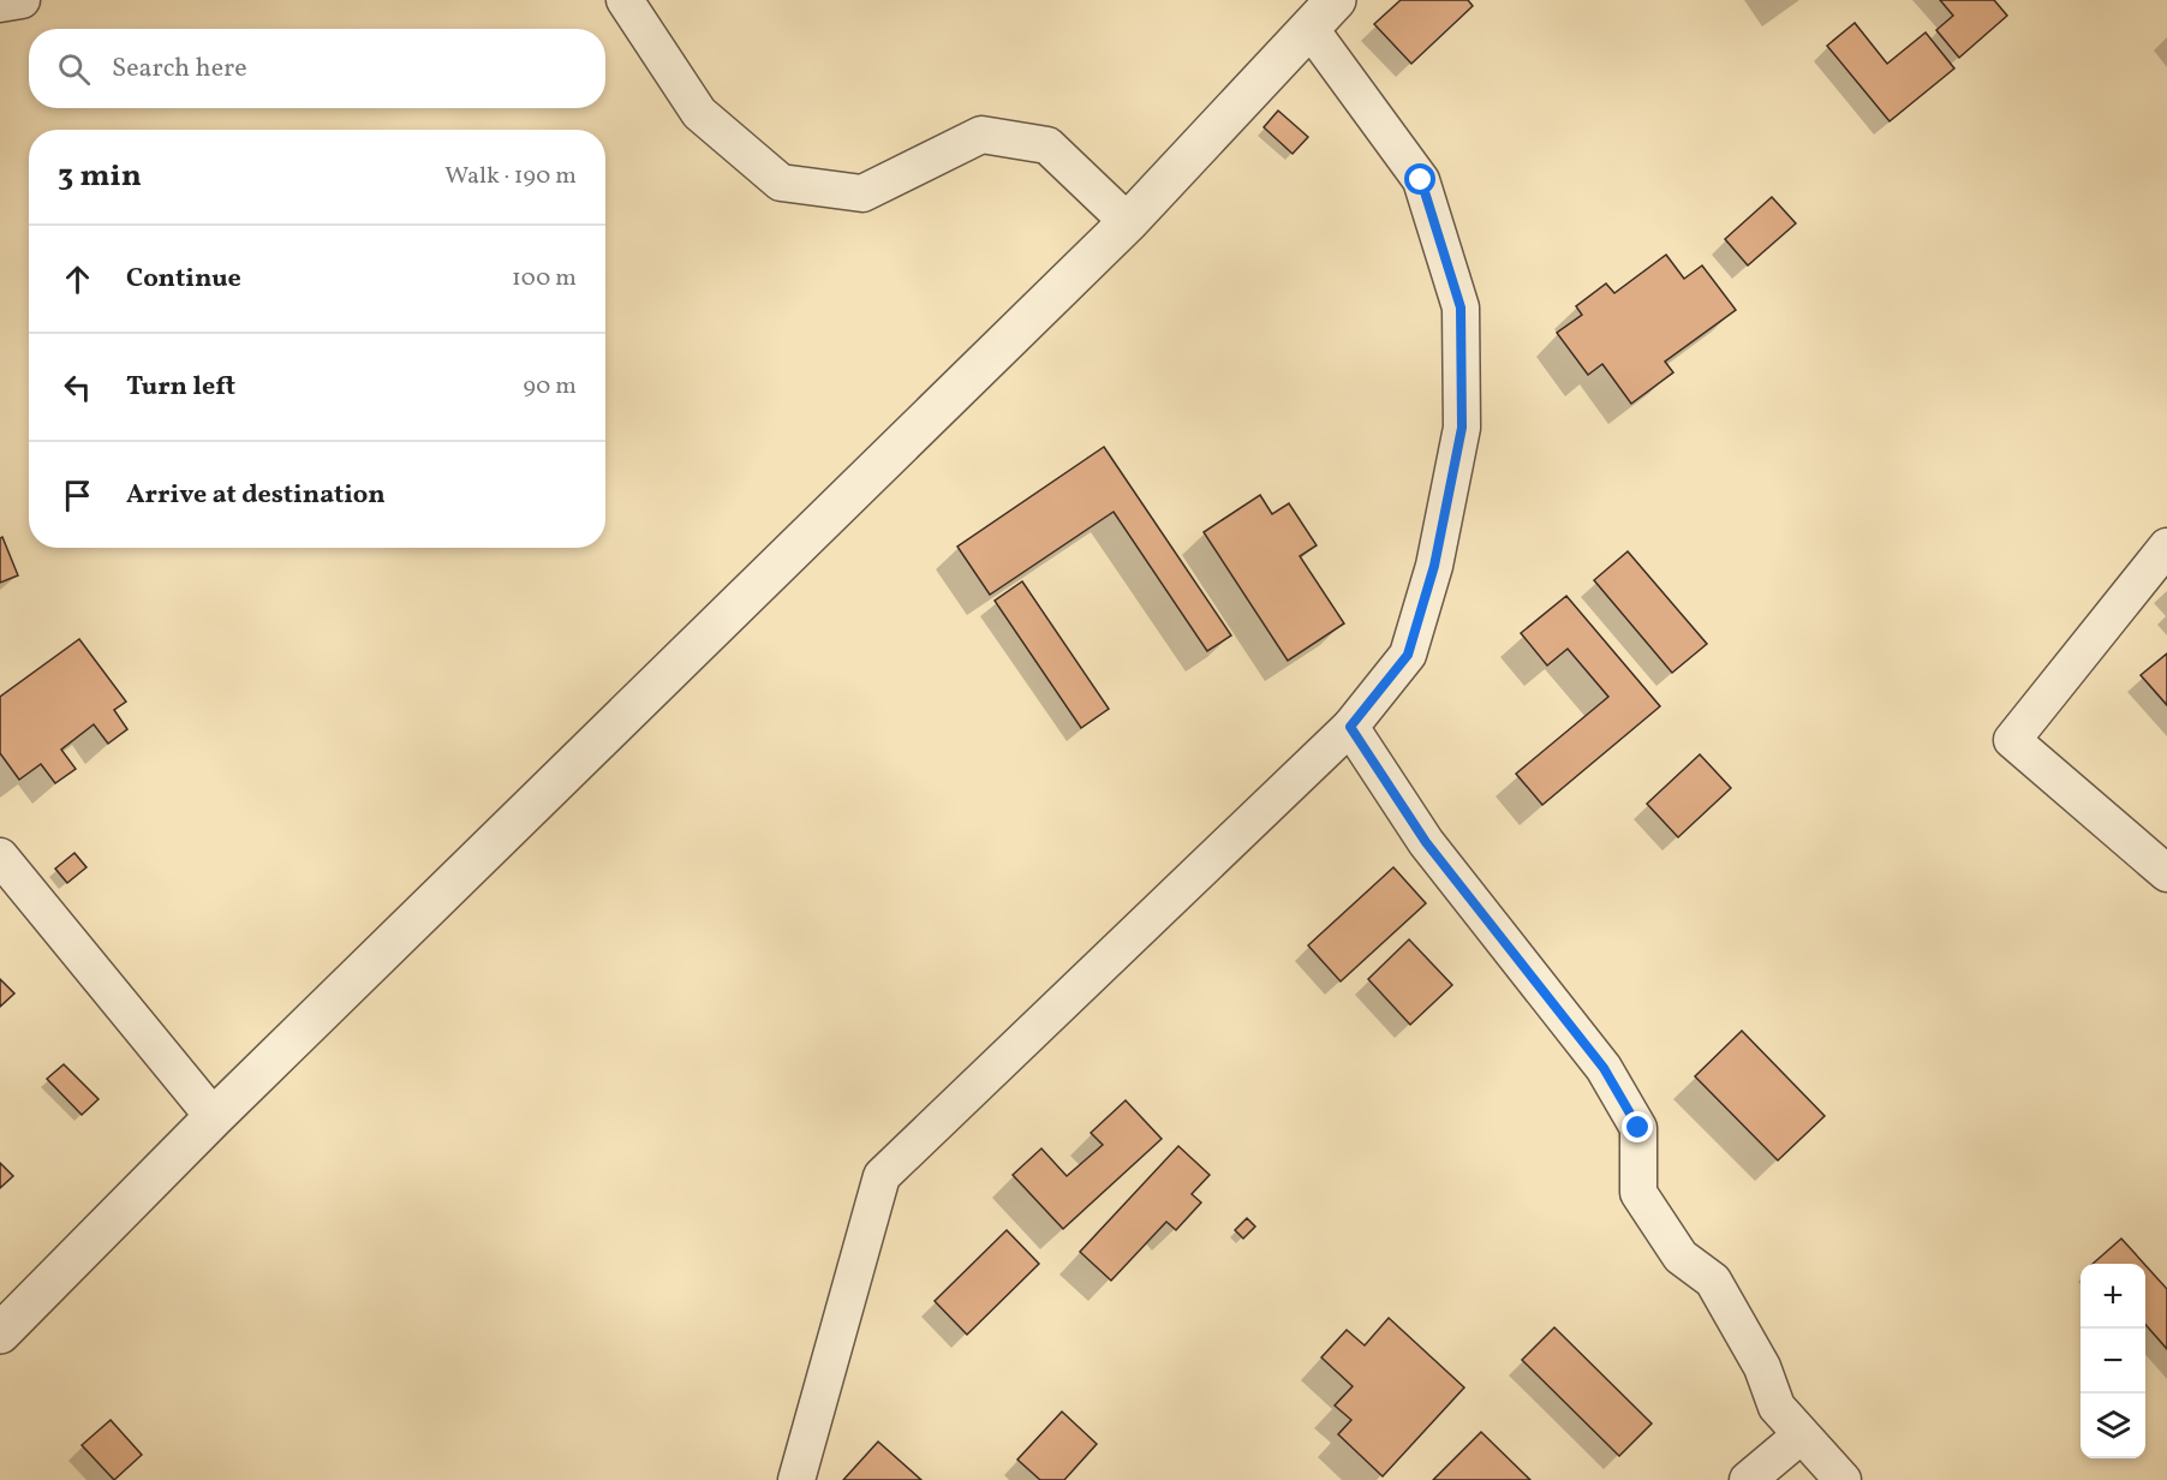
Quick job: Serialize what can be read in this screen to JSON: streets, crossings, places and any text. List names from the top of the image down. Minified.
{"page":{"search":"Search here","heading":["3 min","Walk · 190 m"],"list":[["Continue","100 m"],["Turn left","90 m"],"Arrive at destination"],"map_buttons":["+","−"]}}
